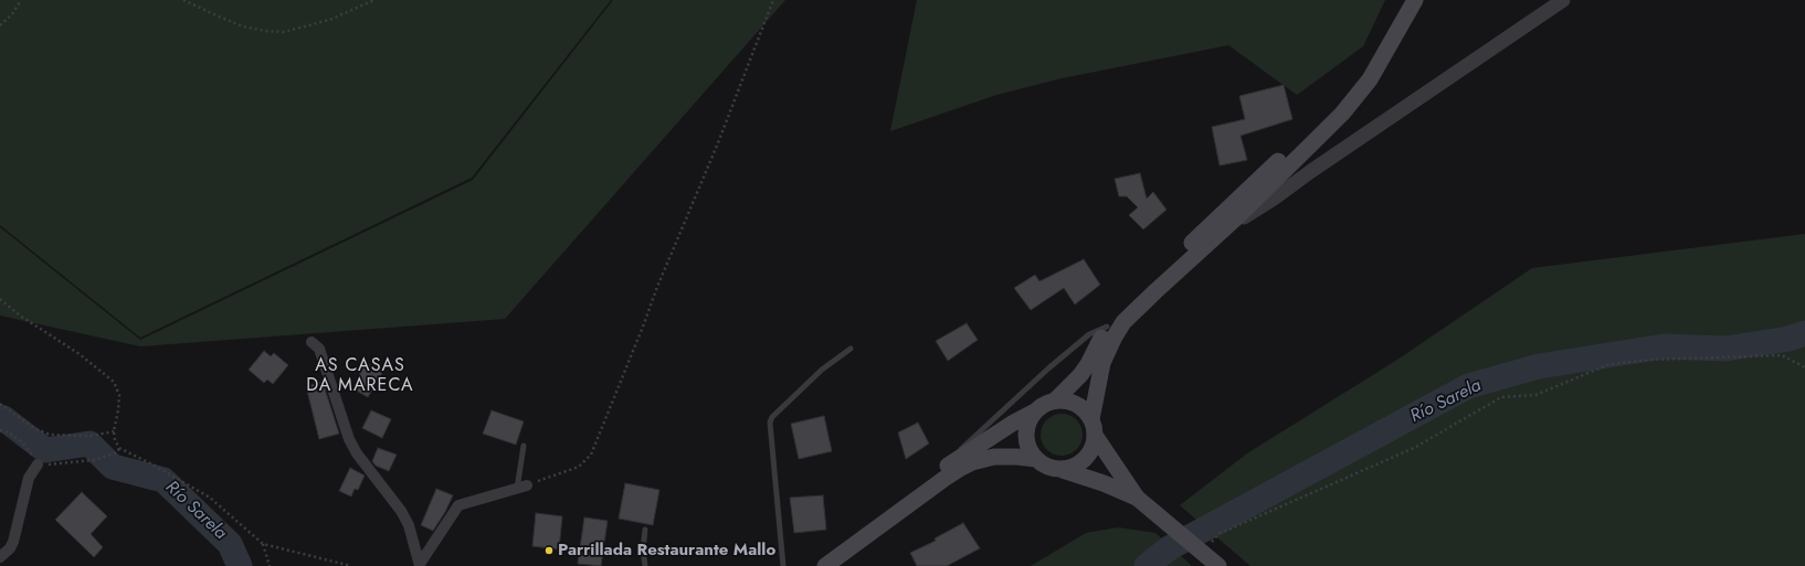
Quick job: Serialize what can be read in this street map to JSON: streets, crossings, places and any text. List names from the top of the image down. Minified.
{"districts":["AS CASAS DA MARECA"],"water":["Río Sarela"],"places":["Parrillada Restaurante Mallo"]}
